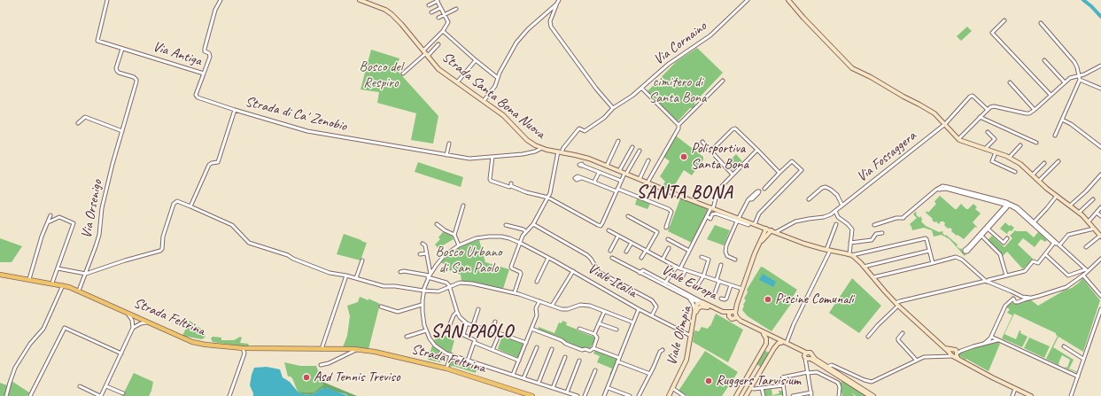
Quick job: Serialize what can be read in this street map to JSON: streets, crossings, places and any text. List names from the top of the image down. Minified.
{"streets":{"main road":["Strada Feltrina"],"street":["Via Cornaino","Via Antiga","Strada Santa Bona Nuova","Strada di Ca' Zenobio","Via Fossaggera","Via Orsenigo","Viale Italia","Viale Europa","Viale Olimpia"]},"crossings":[["Via Cornaino","Strada Santa Bona Nuova"],["Via Antiga","Strada di Ca' Zenobio"],["Via Antiga","Via Orsenigo"],["Strada Santa Bona Nuova","Strada di Ca' Zenobio"],["Strada Santa Bona Nuova","Via Fossaggera"],["Via Orsenigo","Strada Feltrina"],["Viale Italia","Viale Olimpia"],["Viale Europa","Viale Olimpia"]],"districts":["SANTA BONA","SAN PAOLO"],"parks":["Bosco del Respiro","cimitero di Santa Bona","Bosco Urbano di San Paolo"],"places":["Polisportiva Santa Bona","Piscine Comunali","Asd Tennis Treviso","Ruggers Tarvisium"]}
